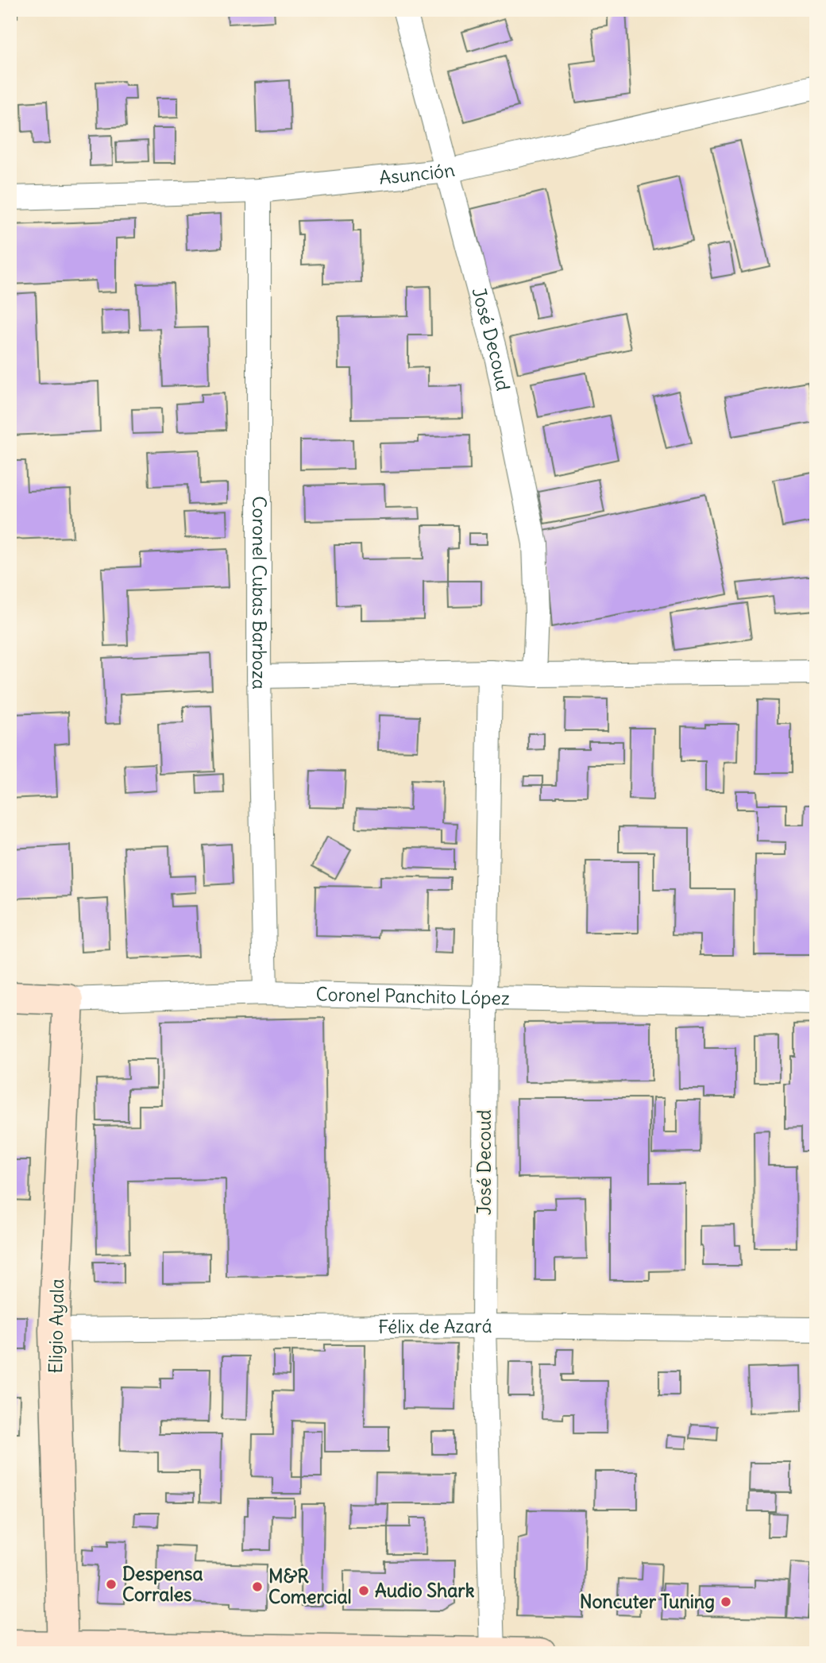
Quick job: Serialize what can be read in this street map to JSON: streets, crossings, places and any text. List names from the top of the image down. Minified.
{"streets":{"street":["Asunción","José Decoud","Coronel Cubas Barboza","Coronel Panchito López","Eligio Ayala","Félix de Azará"]},"crossings":[["Asunción","José Decoud"],["Asunción","Coronel Cubas Barboza"],["José Decoud","Coronel Panchito López"],["José Decoud","Félix de Azará"],["Coronel Cubas Barboza","Coronel Panchito López"],["Coronel Panchito López","Eligio Ayala"],["Eligio Ayala","Félix de Azará"]],"places":["Despensa Corrales","M&R Comercial","Audio Shark","Noncuter Tuning"]}
